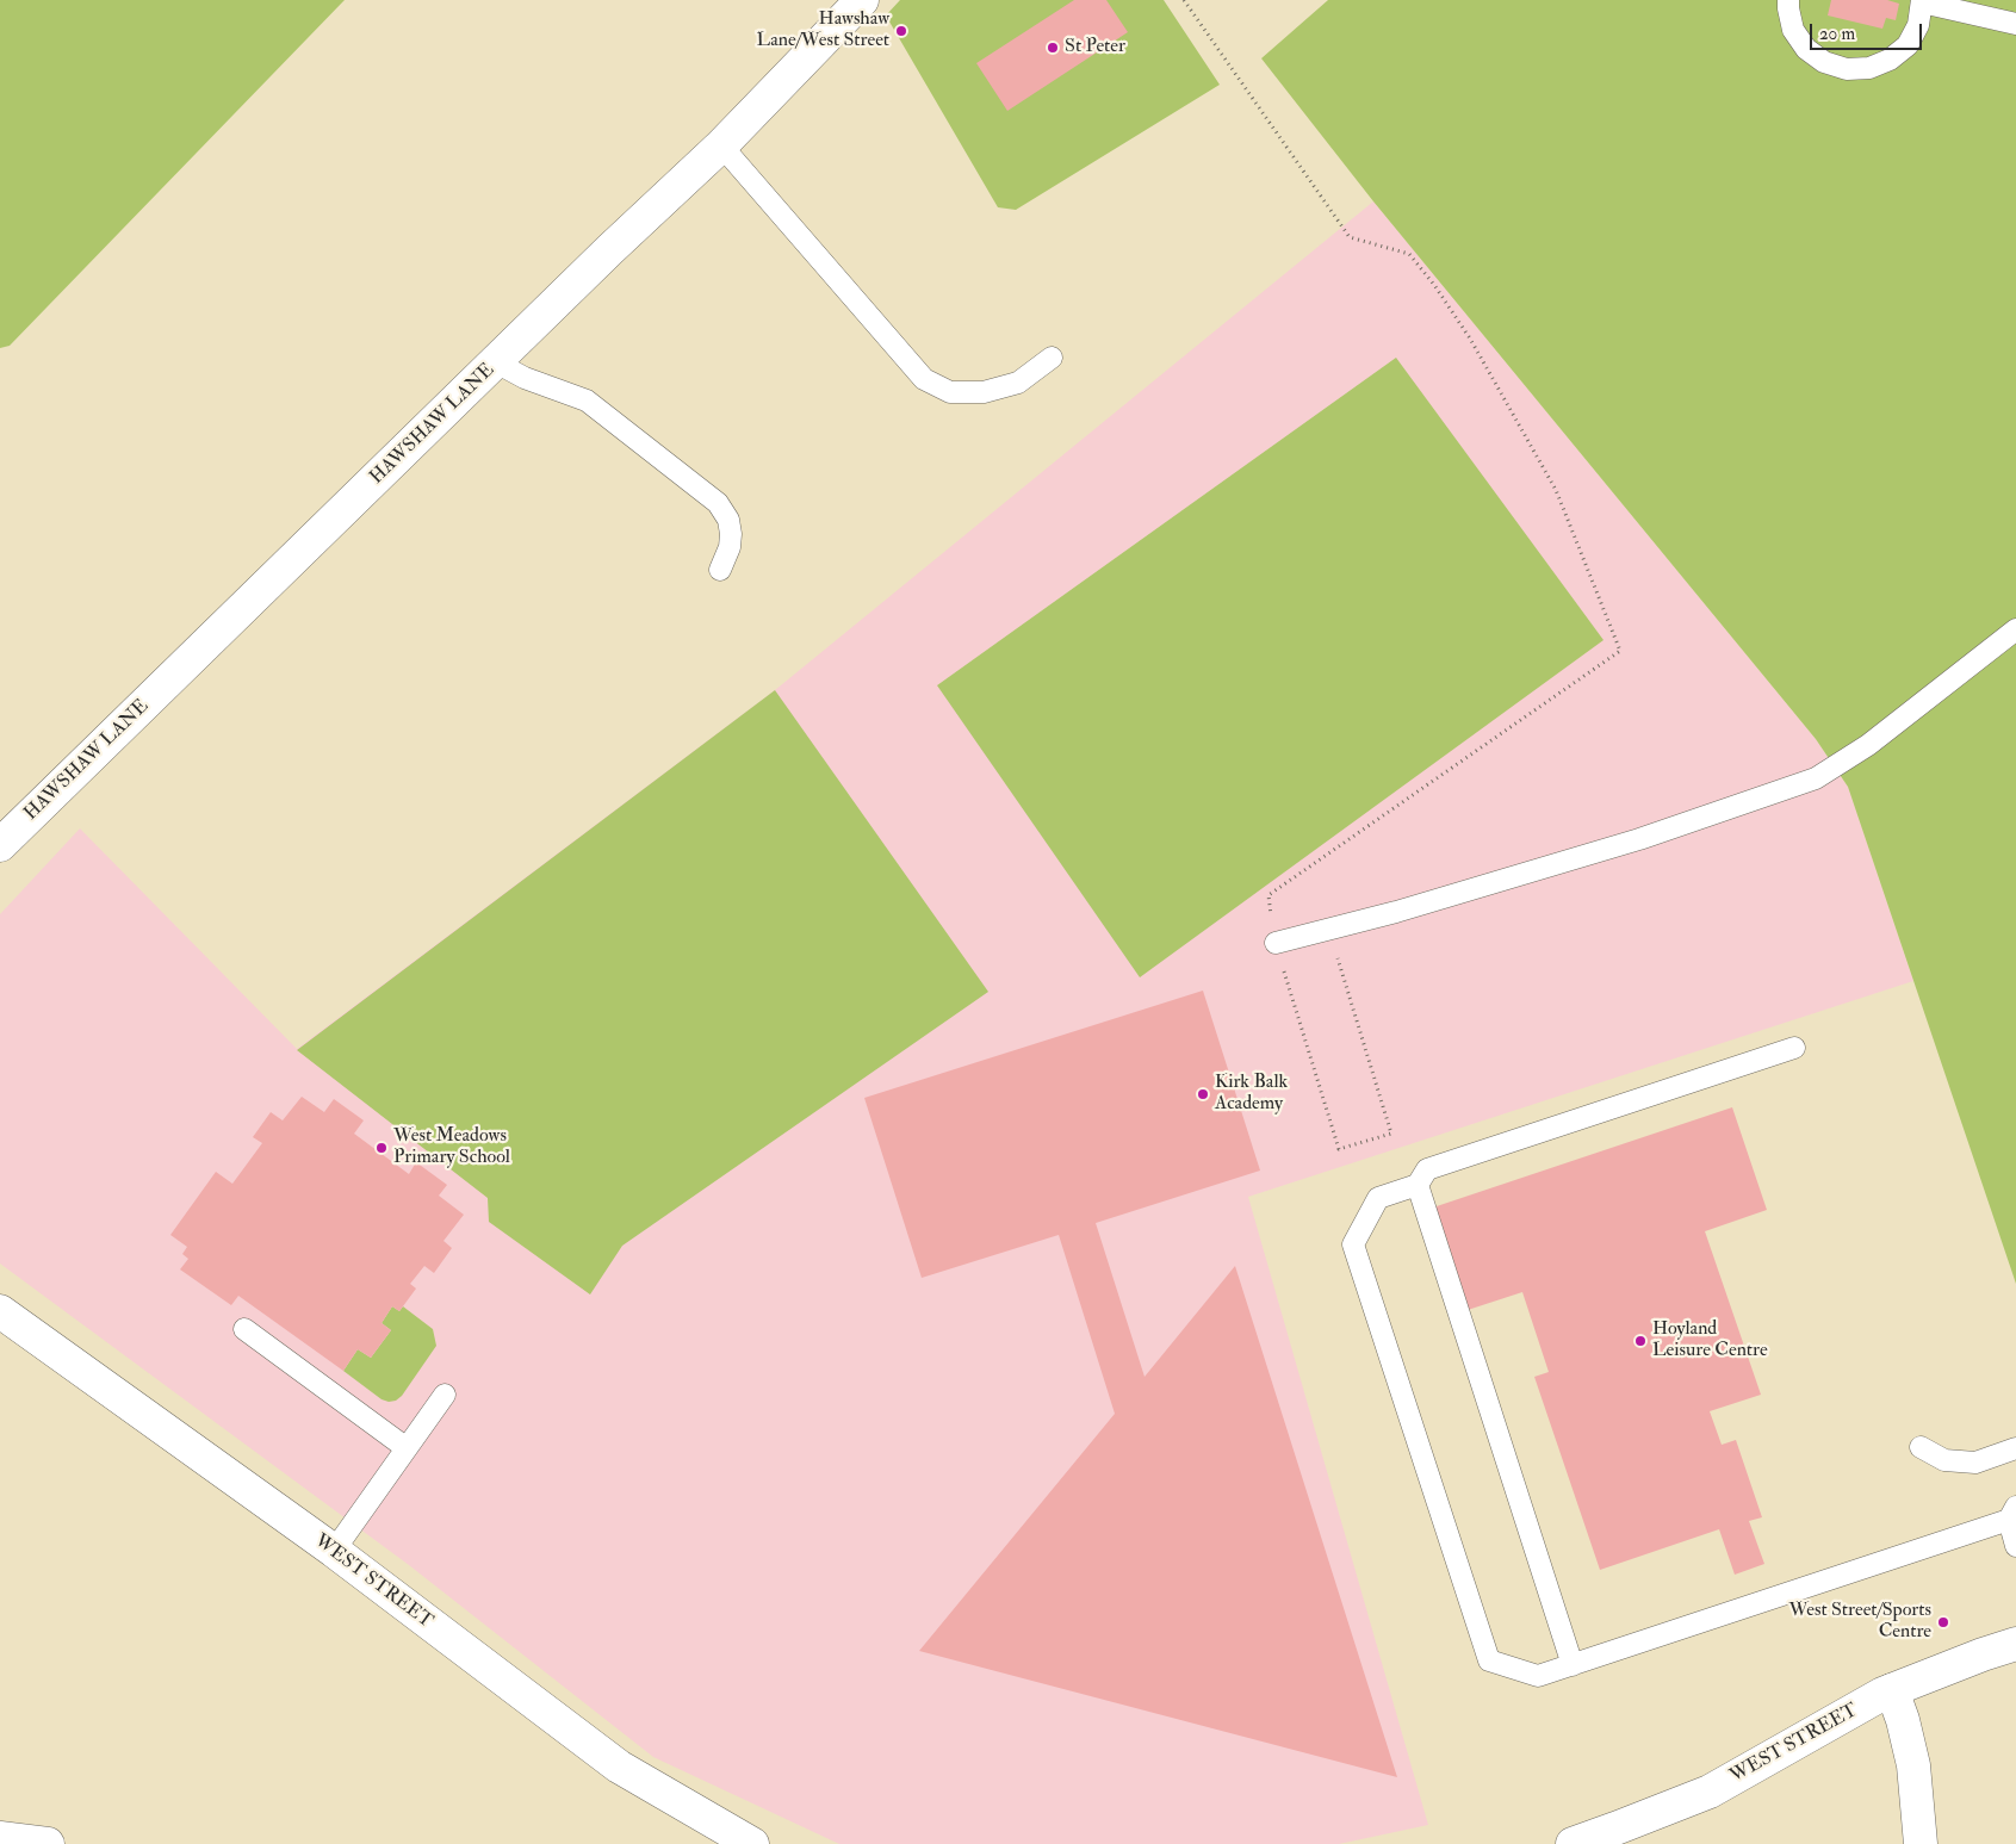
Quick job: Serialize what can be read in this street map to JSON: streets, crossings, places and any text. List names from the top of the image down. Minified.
{"streets":{"main road":["HAWSHAW LANE","WEST STREET"]},"places":["Hawshaw Lane/West Street","St Peter","Kirk Balk Academy","West Meadows Primary School","Hoyland Leisure Centre","West Street/Sports Centre"],"scale_bar":"20 m"}
